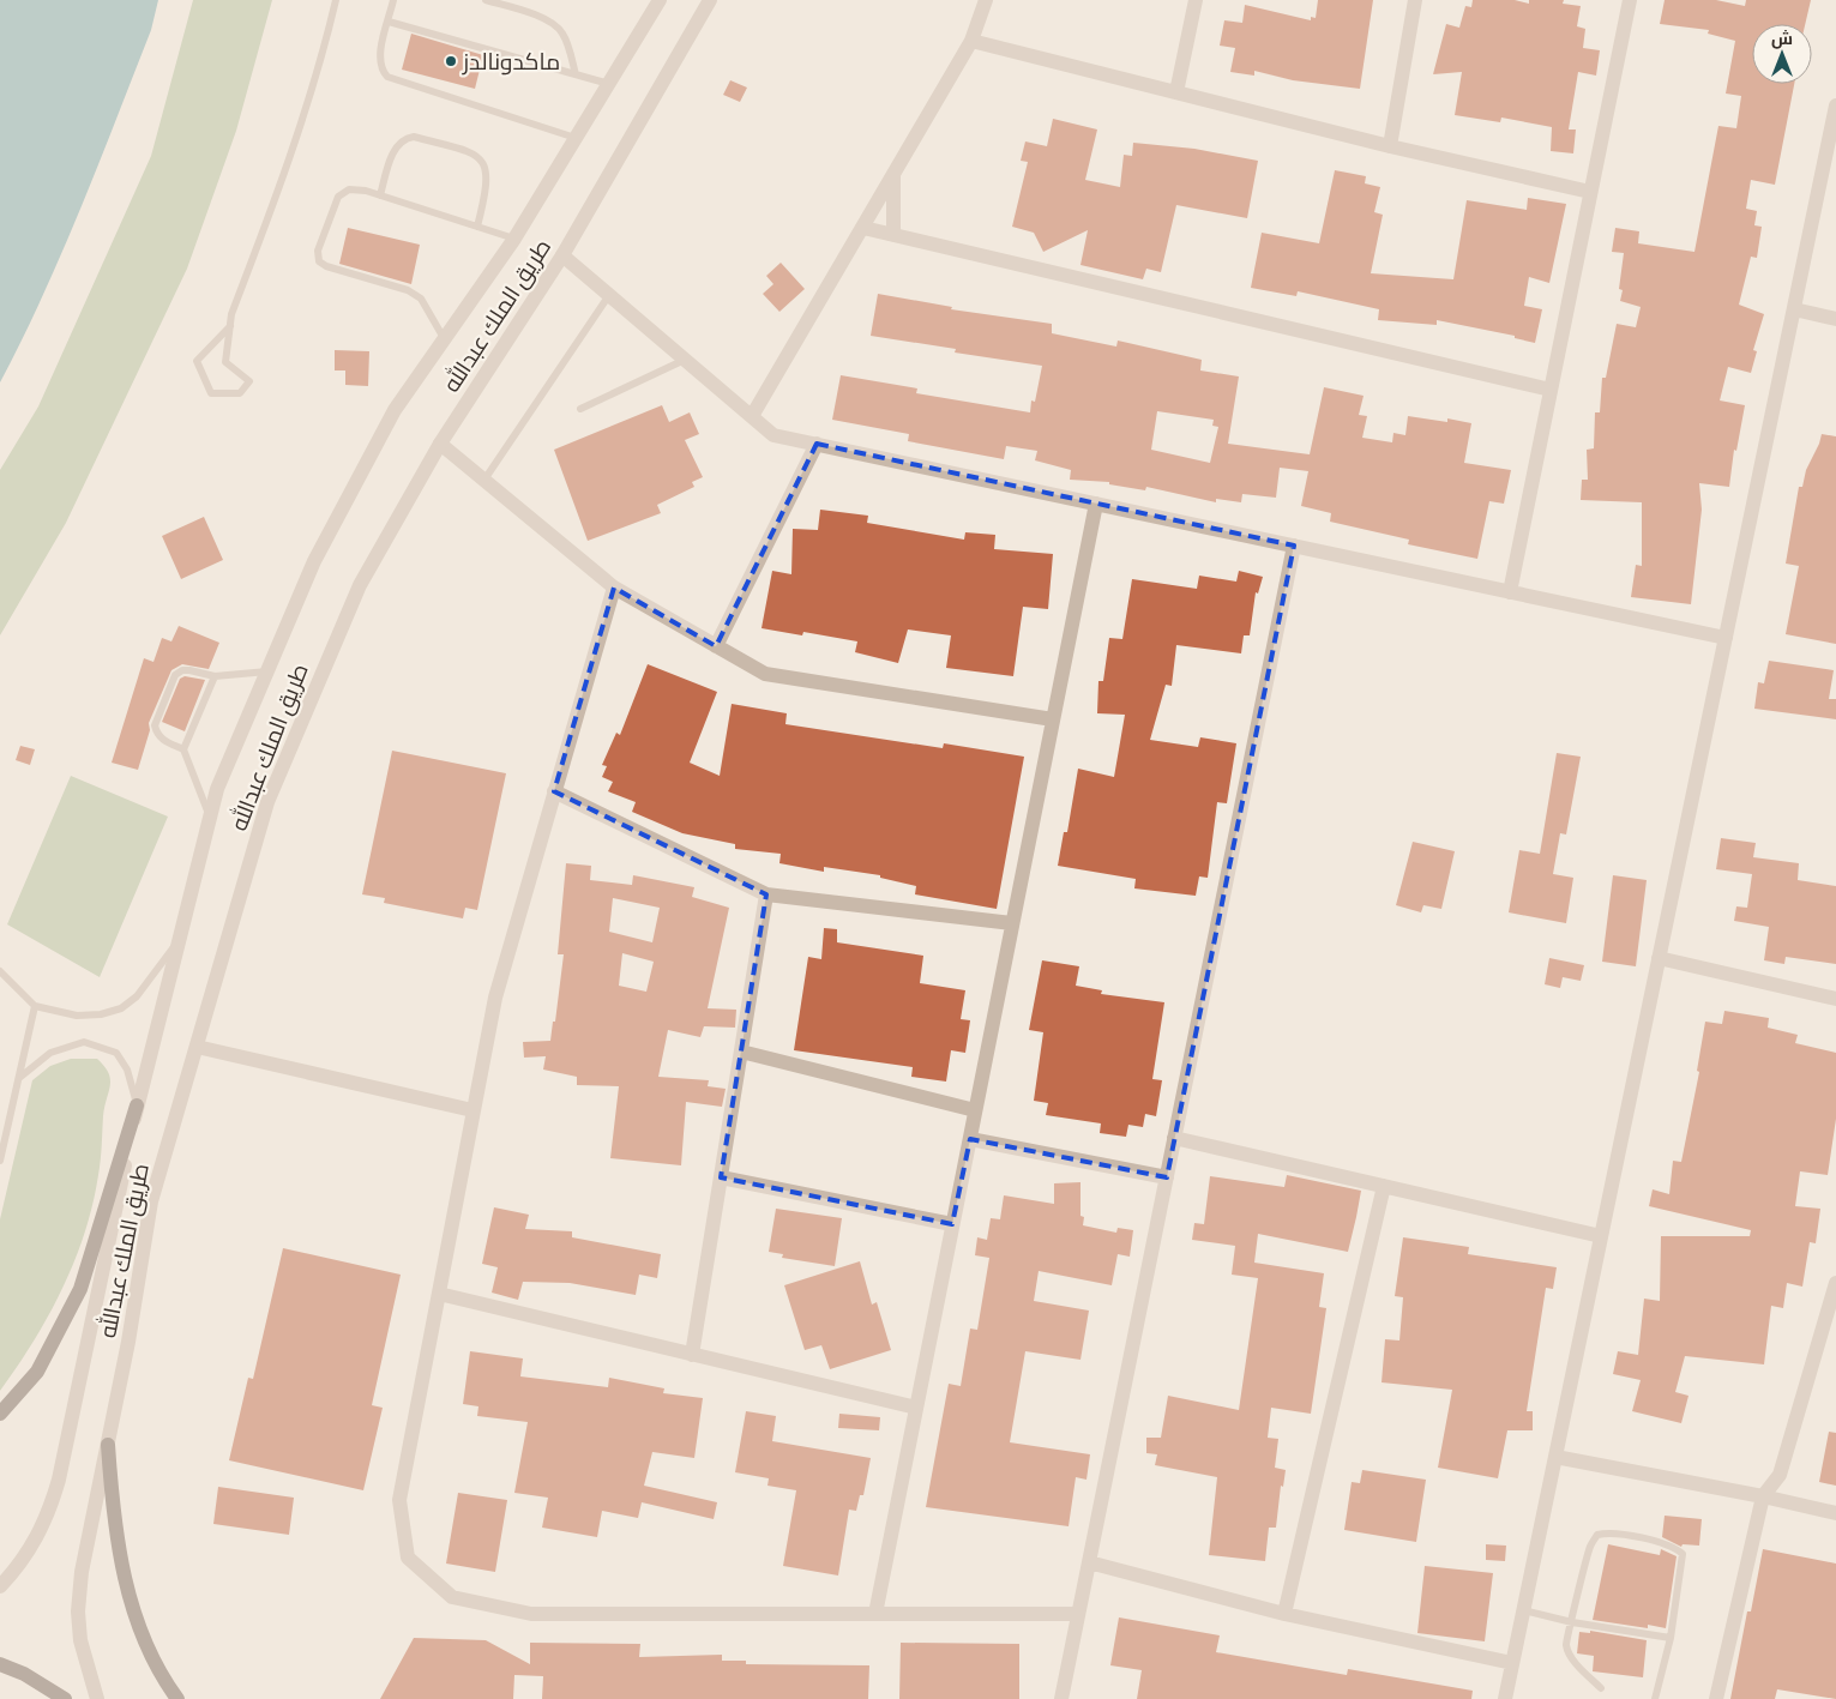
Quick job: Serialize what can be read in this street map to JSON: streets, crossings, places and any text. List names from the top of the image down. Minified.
{"streets":{"street":["طريق الملك عبدالله"]},"places":["ماكدونالدز"],"north":"top"}
